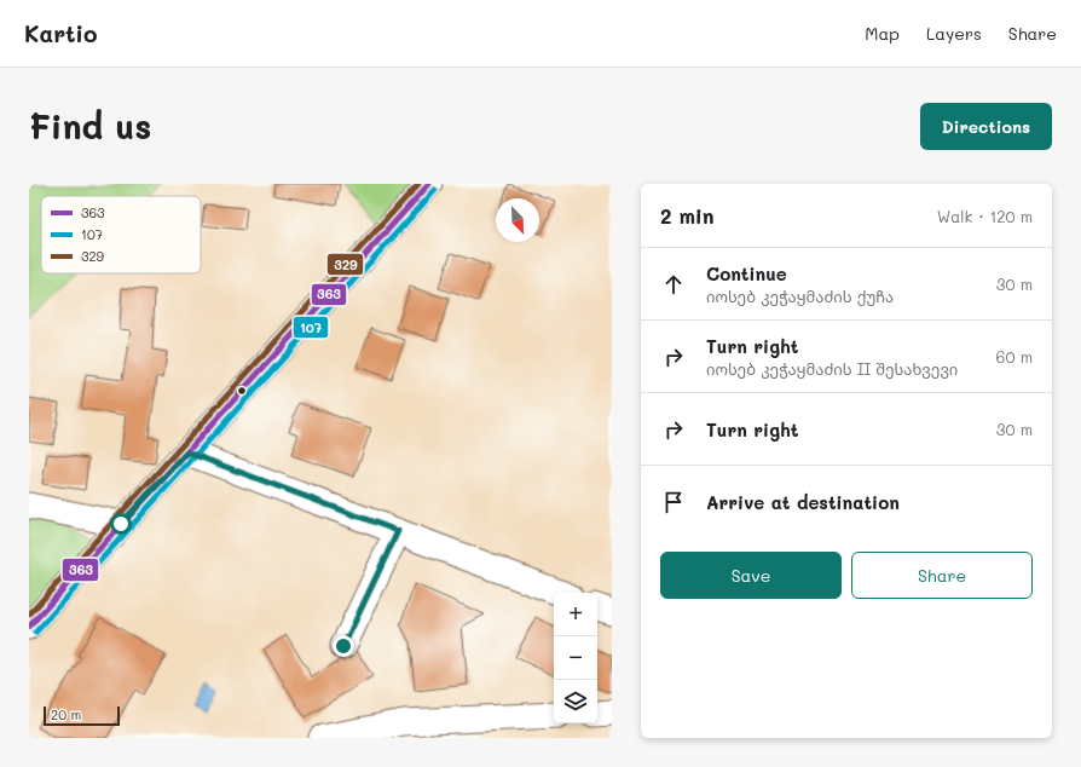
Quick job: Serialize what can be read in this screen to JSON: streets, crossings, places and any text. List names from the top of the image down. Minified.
{"lines":["transit line 363","transit line 329","transit line 107"],"legend":["363","107","329"],"scale_bar":"20 m","north":"bottom right","page":{"header":"Kartio","nav":["Map","Layers","Share"],"buttons":["Directions",["Save","Share"]],"title":"Find us","heading":["2 min","Walk · 120 m"],"list":[["Continue","იოსებ კეჭაყმაძის ქუჩა","30 m"],["Turn right","იოსებ კეჭაყმაძის II შესახვევი","60 m"],["Turn right","30 m"],"Arrive at destination"],"map_buttons":["+","−"],"scale":"20 m"}}
